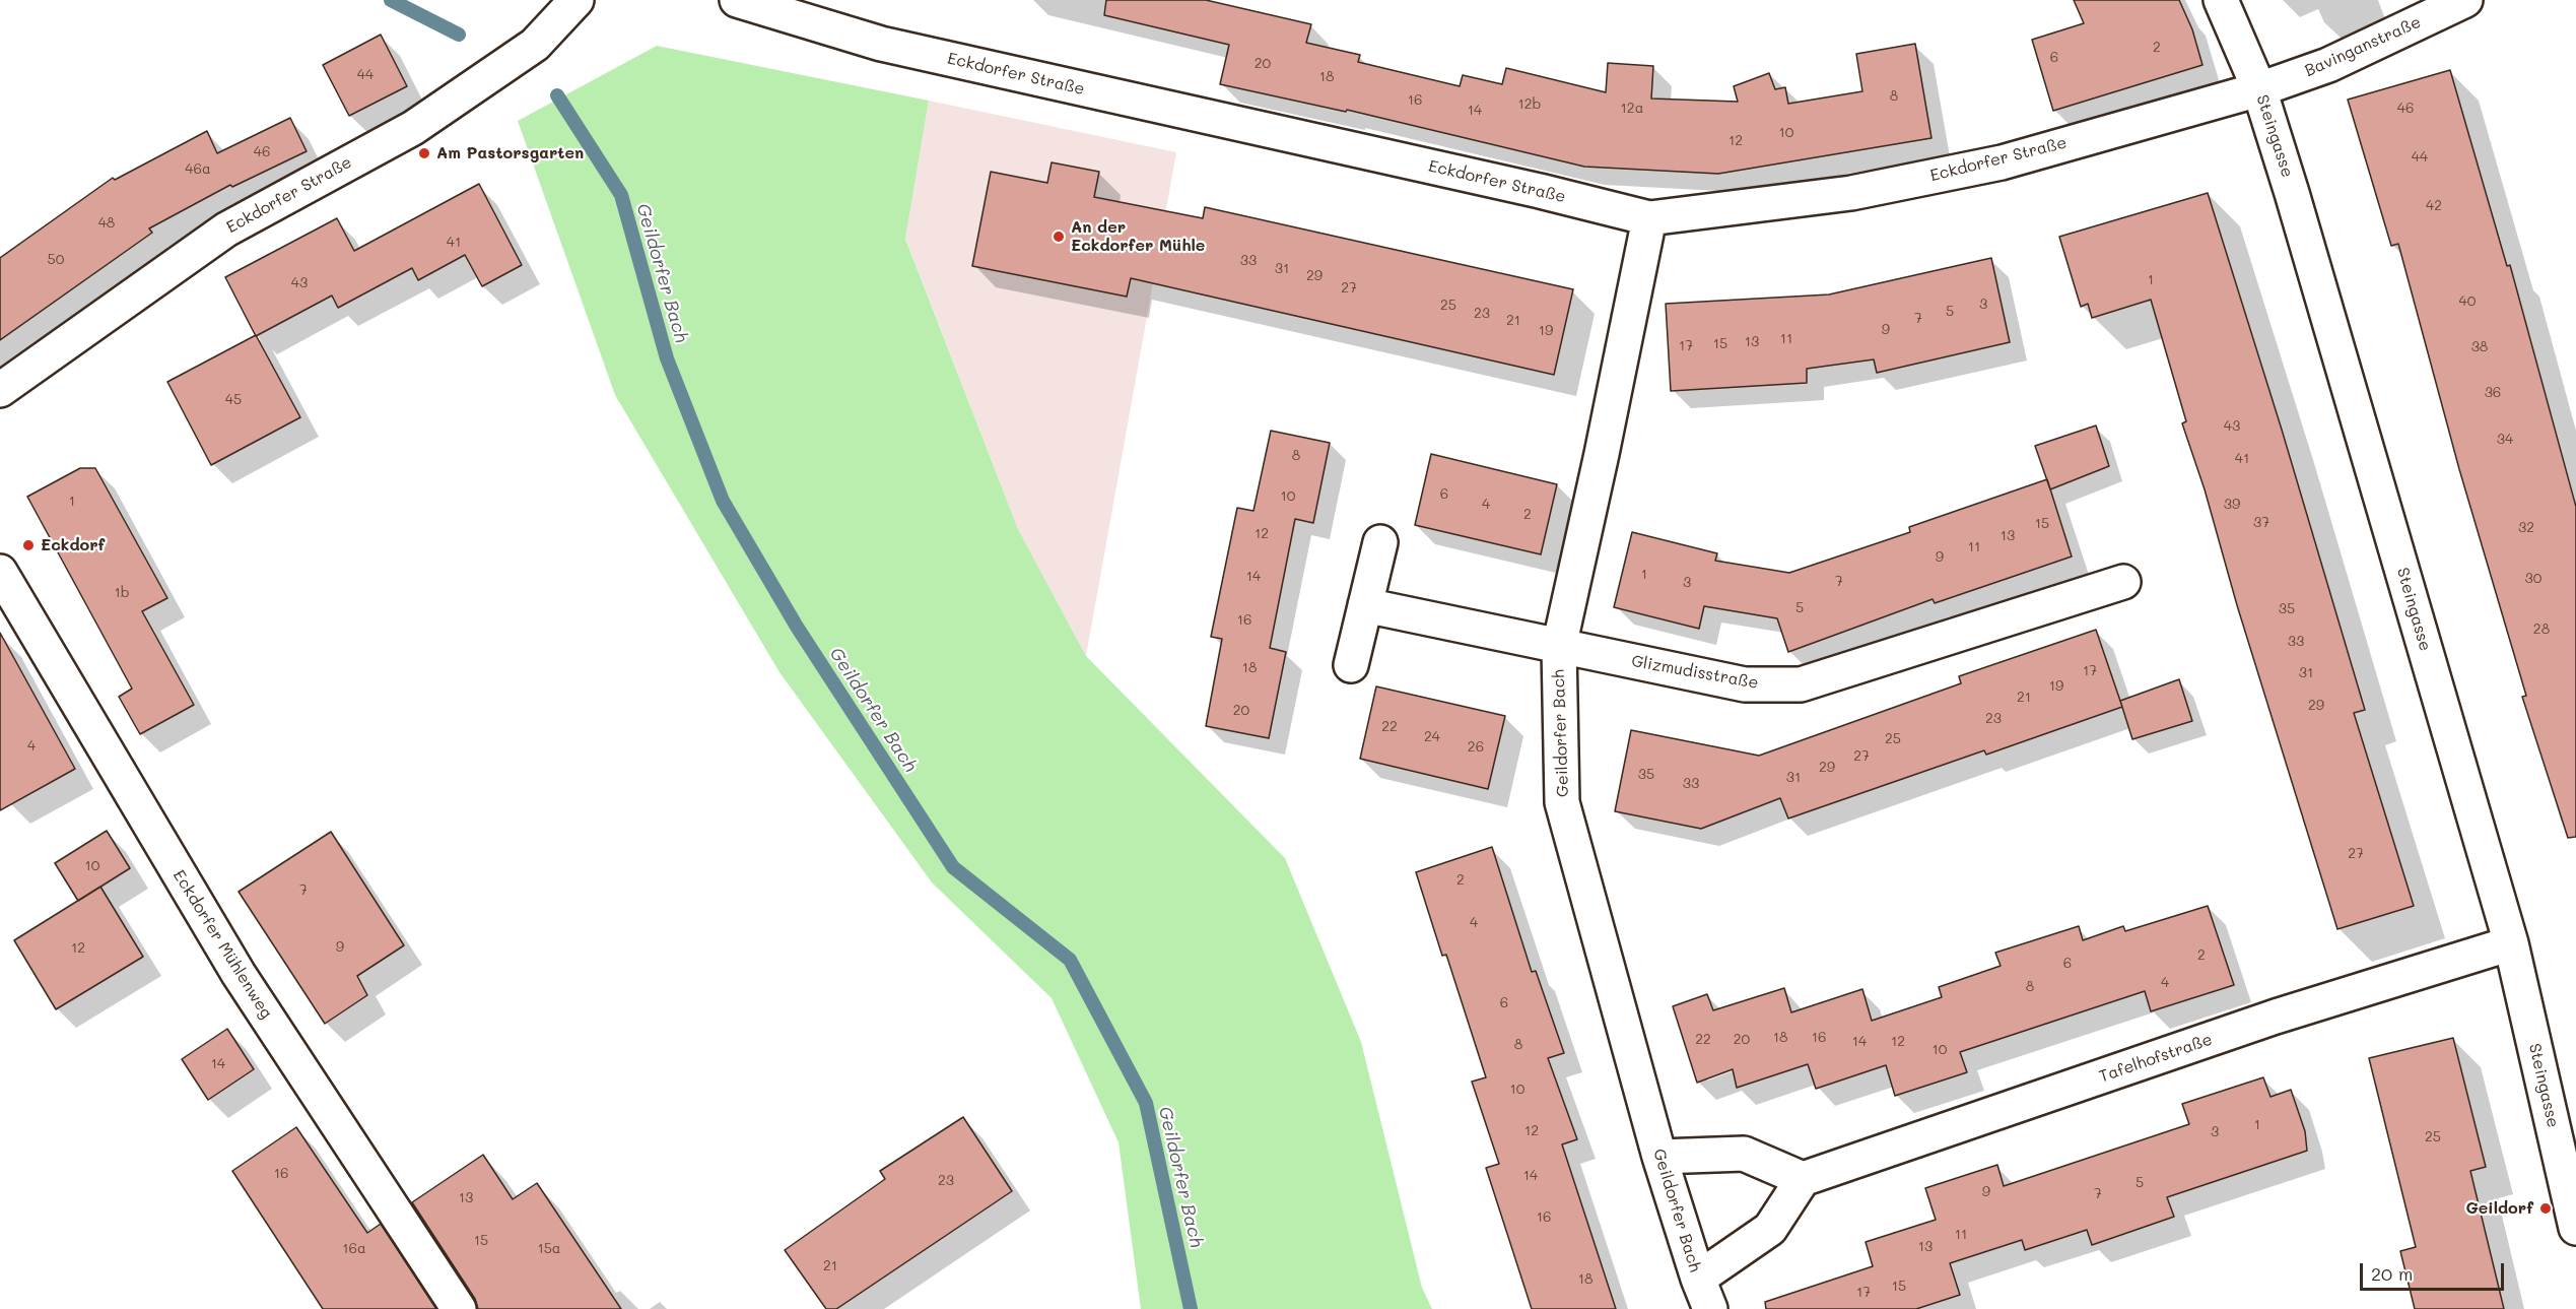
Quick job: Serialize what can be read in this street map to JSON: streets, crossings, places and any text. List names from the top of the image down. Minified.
{"streets":{"street":["Bavinganstraße","Eckdorfer Straße","Steingasse","Glizmudisstraße","Geildorfer Bach","Eckdorfer Mühlenweg","Tafelhofstraße"]},"crossings":[["Bavinganstraße","Eckdorfer Straße"],["Bavinganstraße","Steingasse"],["Eckdorfer Straße","Steingasse"],["Eckdorfer Straße","Geildorfer Bach"],["Steingasse","Tafelhofstraße"],["Glizmudisstraße","Geildorfer Bach"]],"water":["Geildorfer Bach"],"places":["Am Pastorsgarten","An der Eckdorfer Mühle","Eckdorf","Geildorf"],"house_numbers":["2","6","20","44","18","8","16","12b","12a","46","14","10","12","46","44","46a","42","48","41","50","33","31","29","1","43","27","40","3","25","5","23","7","21","9","19","11","13","15","17","38","36","45","43","34","8","41","6","10","1","4","39","2","37","15","32","12","13","11","9","1","14","30","7","3","1b","5","35","16","28","33","18","17","31","19","21","29","20","23","22","24","25","4","26","27","29","35","31","33","27","10","2","7","4","9","12","2","6","4","8","6","18","16","22","20","14","12","8","10","14","10","1","12","3","25","16","14","23","5","9","7","13","16","11","15","13","16a","15a","21","18","15","17"],"scale_bar":"20 m"}
